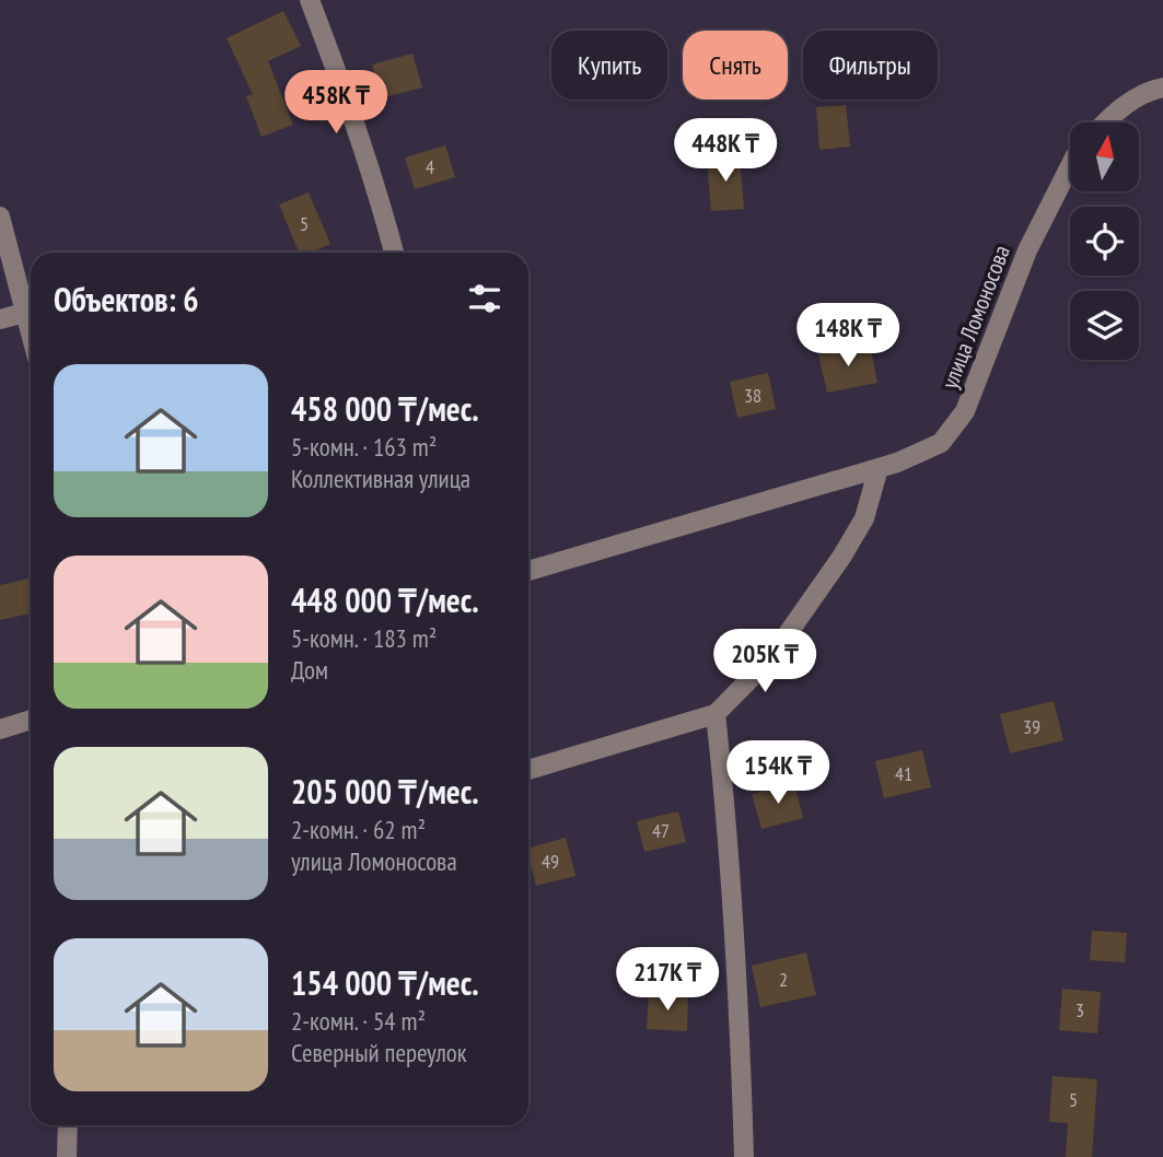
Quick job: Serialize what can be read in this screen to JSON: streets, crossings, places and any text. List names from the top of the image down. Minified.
{"streets":{"street":["улица Ломоносова"]},"house_numbers":["4","5","38","39","41","47","49","2","3","5"],"north":"top","page":{"chip":["Купить","Снять","Фильтры"],"price":["458K ₸","448K ₸","148K ₸","205K ₸","154K ₸","217K ₸"],"heading":"Объектов: 6","list":[{"name":"458 000 ₸/мес.","note":"5-комн. · 163 m² · Коллективная улица"},{"name":"448 000 ₸/мес.","note":"5-комн. · 183 m² · Дом"},{"name":"205 000 ₸/мес.","note":"2-комн. · 62 m² · улица Ломоносова"},{"name":"154 000 ₸/мес.","note":"2-комн. · 54 m² · Северный переулок"}]}}
